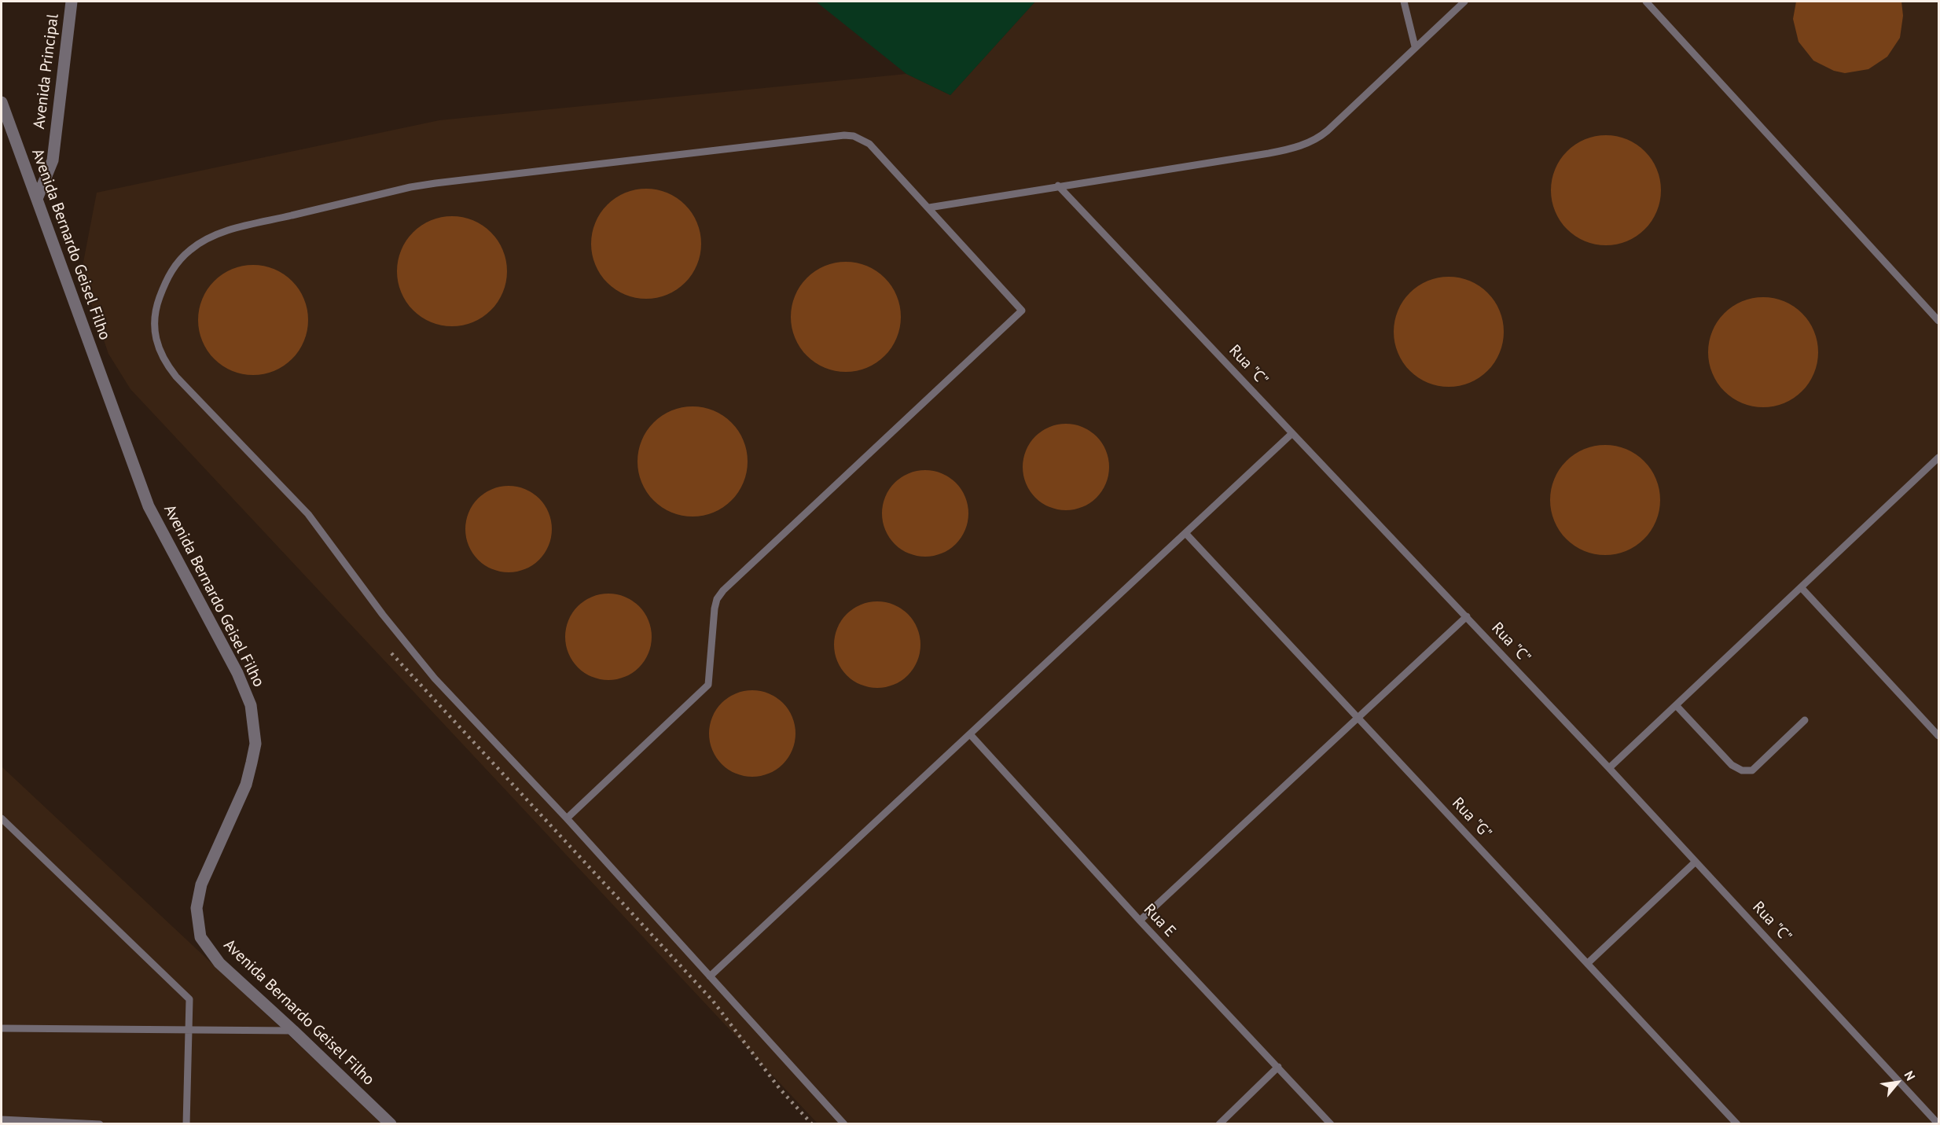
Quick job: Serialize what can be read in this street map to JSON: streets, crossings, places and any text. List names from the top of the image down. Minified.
{"streets":{"street":["Avenida Principal","Avenida Bernardo Geisel Filho"],"lane":["Rua \"C\"","Rua \"G\"","Rua E"]},"crossings":[["Avenida Principal","Avenida Bernardo Geisel Filho"]],"north":"top right"}
